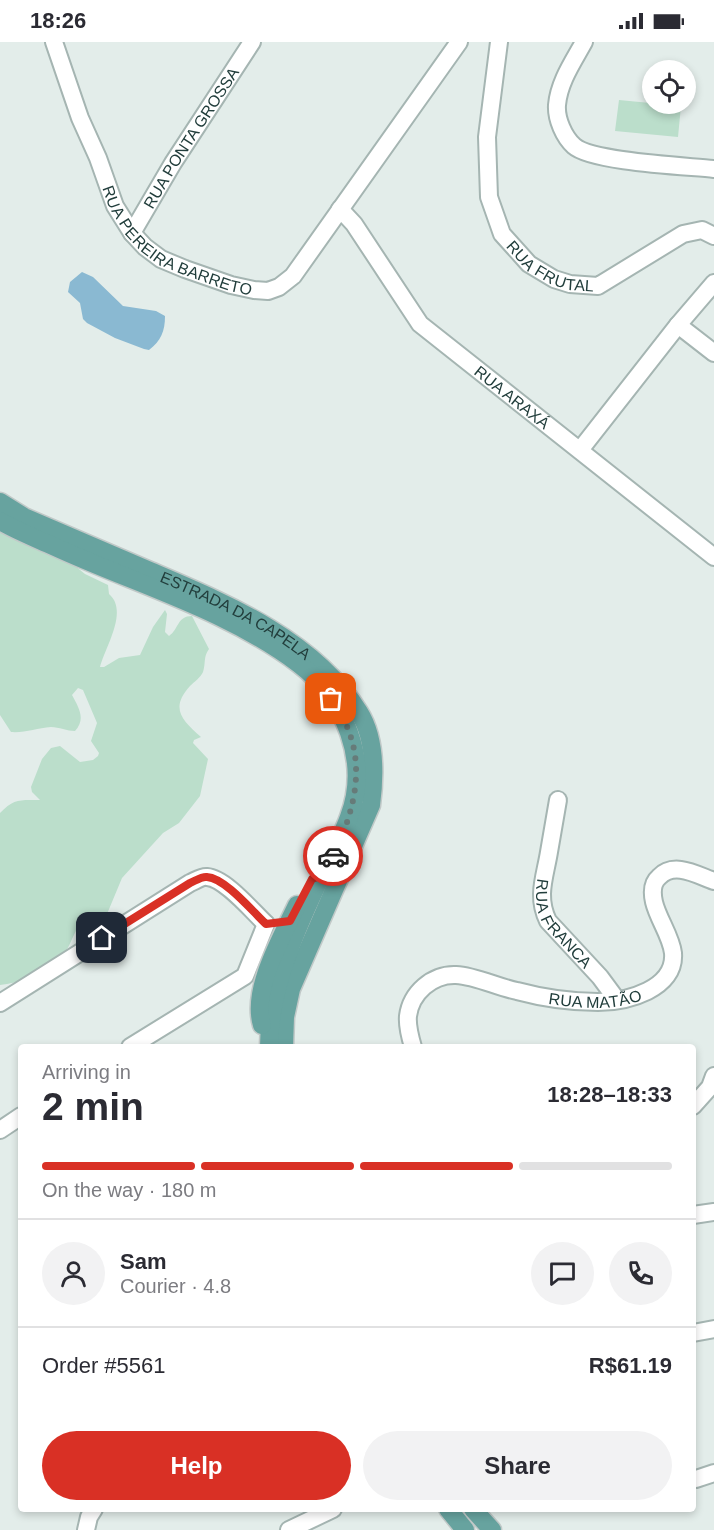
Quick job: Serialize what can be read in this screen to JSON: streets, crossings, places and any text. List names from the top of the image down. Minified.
{"streets":{"main road":["ESTRADA DA CAPELA"],"street":["RUA PONTA GROSSA","RUA PEREIRA BARRETO","RUA FRUTAL","RUA ARAXÁ","RUA FRANCA","RUA MATÃO"]},"crossings":[["RUA PONTA GROSSA","RUA PEREIRA BARRETO"],["RUA PEREIRA BARRETO","RUA ARAXÁ"],["RUA FRANCA","RUA MATÃO"]],"page":{"status":"18:26","heading":["2 min","Arriving in","18:28–18:33"],"panel":["Sam","Courier · 4.8","Order #5561","R$61.19"],"bar":"On the way · 180 m","buttons":["Help","Share"]}}
